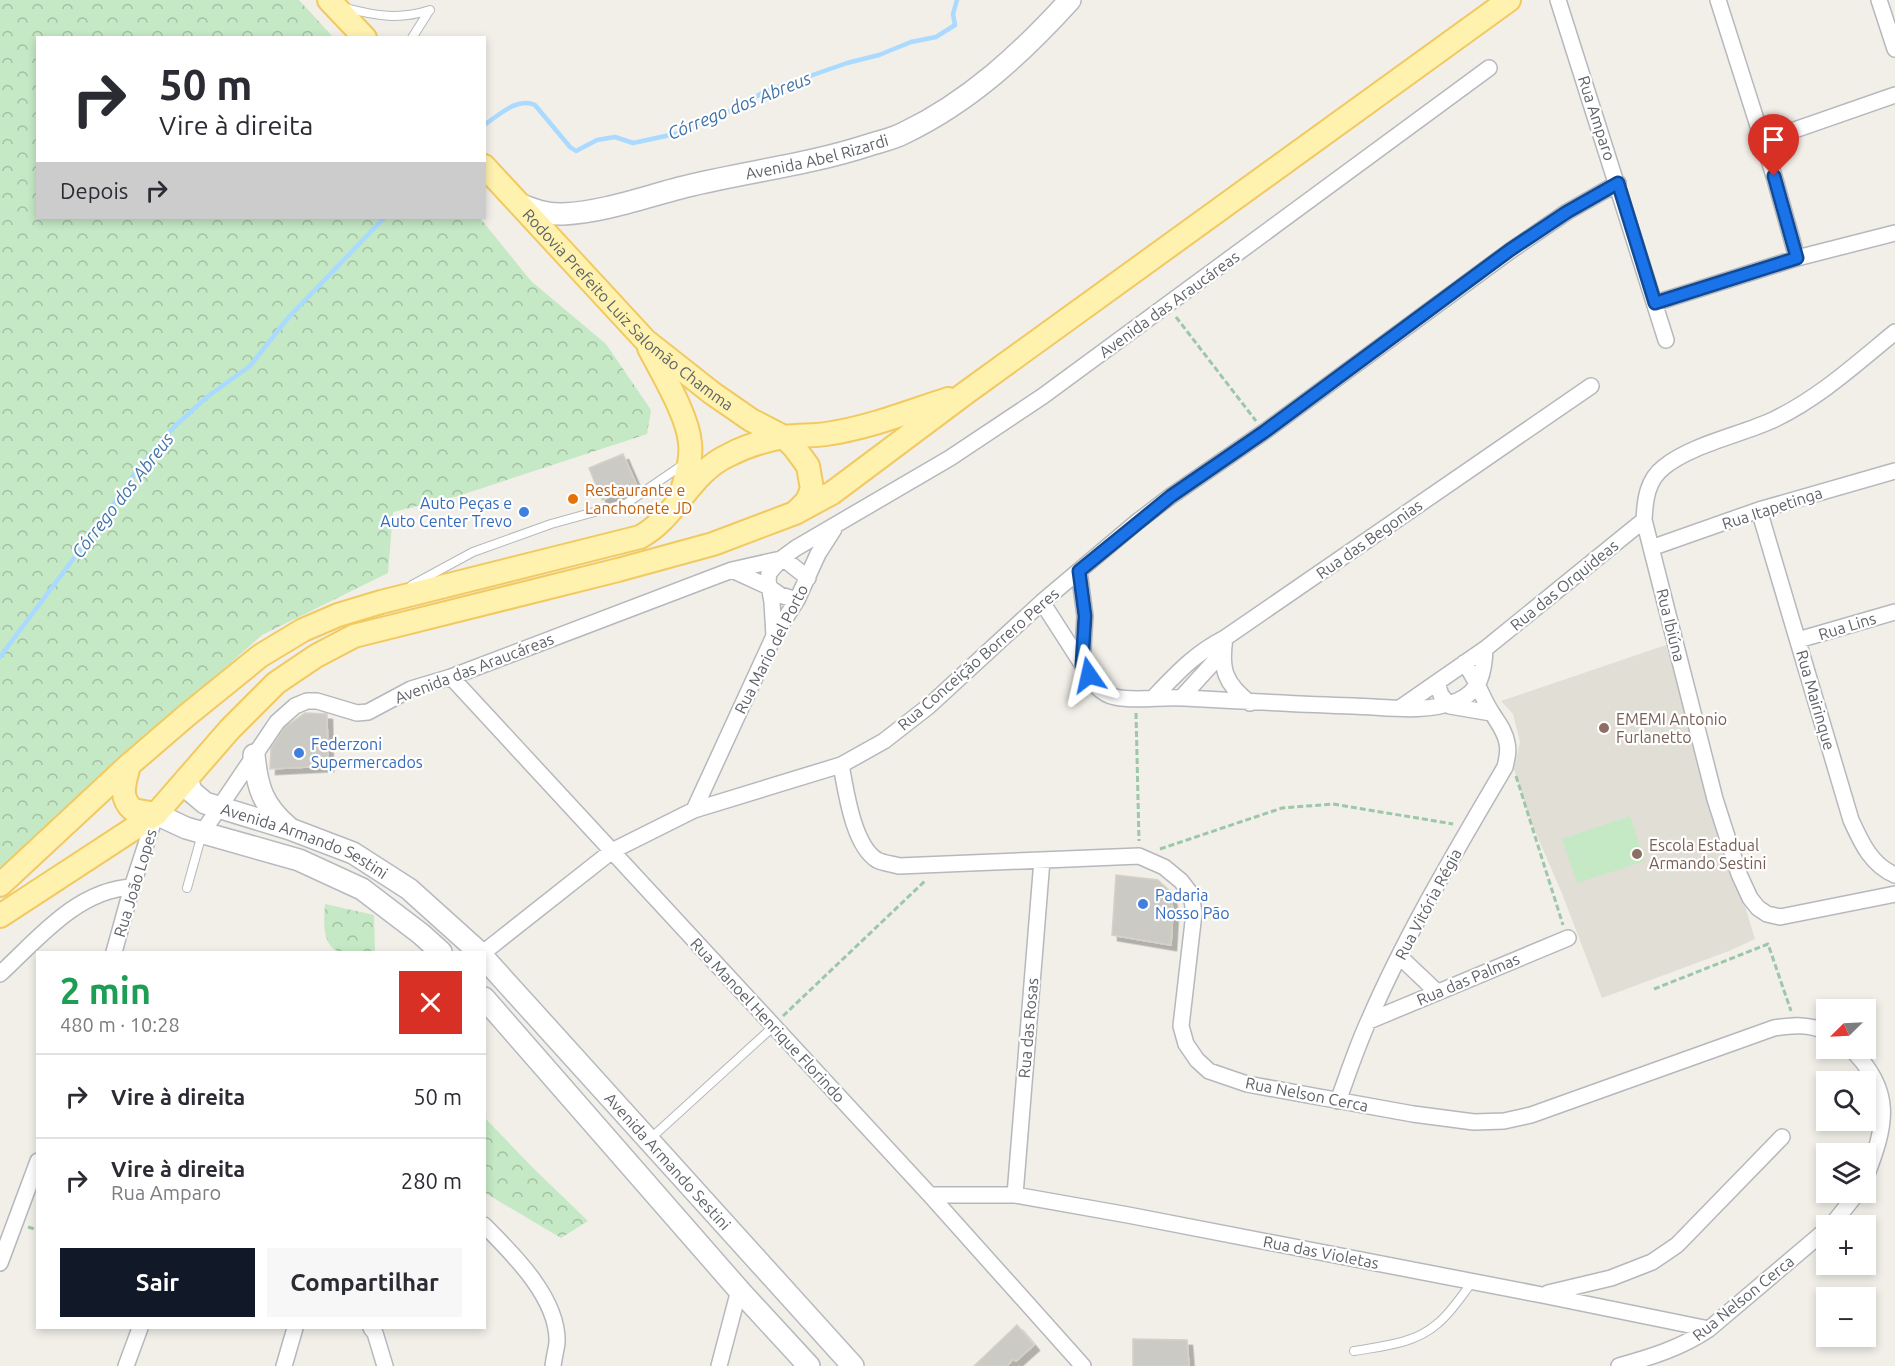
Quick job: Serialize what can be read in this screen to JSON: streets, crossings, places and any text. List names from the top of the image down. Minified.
{"streets":{"main road":["Rodovia Prefeito Luiz Salomão Chamma"],"street":["Rua Amparo","Avenida Abel Rizardi","Avenida das Araucáreas","Rua Itapetinga","Rua das Begonias","Rua das Orquideas","Rua Ibiúna","Rua Lins","Rua Mario del Porto","Rua Conceição Borrero Peres","Rua Mairinque","Avenida Armando Sestini","Rua João Lopes","Rua Vitória Régia","Rua das Palmas","Rua Manoel Henrique Florindo","Rua das Rosas","Rua Nelson Cerca","Rua das Violetas"]},"crossings":[["Rua Amparo","Rua Conceição Borrero Peres"],["Avenida Abel Rizardi","Rodovia Prefeito Luiz Salomão Chamma"],["Avenida das Araucáreas","Rua Mario del Porto"],["Avenida das Araucáreas","Avenida Armando Sestini"],["Avenida das Araucáreas","Rua Manoel Henrique Florindo"],["Rua Itapetinga","Rua Ibiúna"],["Rua Itapetinga","Rua Mairinque"],["Rua das Orquideas","Rua Ibiúna"],["Rua Lins","Rua Mairinque"],["Rua Mario del Porto","Rua Conceição Borrero Peres"],["Rua Conceição Borrero Peres","Rua Manoel Henrique Florindo"],["Rua Conceição Borrero Peres","Rua Nelson Cerca"],["Avenida Armando Sestini","Rua João Lopes"],["Rua Vitória Régia","Rua das Palmas"],["Rua Vitória Régia","Rua Nelson Cerca"],["Rua Manoel Henrique Florindo","Rua das Violetas"],["Rua das Rosas","Rua Nelson Cerca"],["Rua das Rosas","Rua das Violetas"],["Rua Nelson Cerca","Rua das Violetas"]],"water":["Córrego dos Abreus"],"places":["Restaurante e Lanchonete JD","Auto Peças e Auto Center Trevo","EMEMI Antonio Furlanetto","Federzoni Supermercados","Escola Estadual Armando Sestini","Padaria Nosso Pão"],"north":"bottom left","page":{"turn":["50 m","Vire à direita"],"then":"Depois","heading":["2 min","480 m · 10:28"],"map_buttons":["+","−"],"list":[{"name":"Vire à direita","value":"50 m"},{"name":"Vire à direita","note":"Rua Amparo","value":"280 m"}],"buttons":["Sair","Compartilhar"]}}
